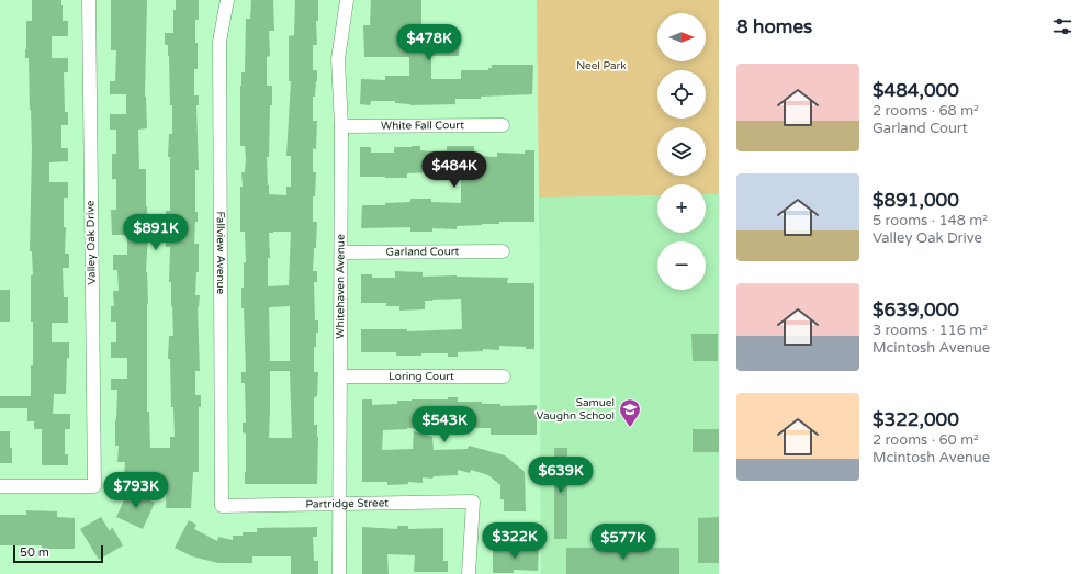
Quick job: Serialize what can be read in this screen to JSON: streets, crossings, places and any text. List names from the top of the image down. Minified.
{"streets":{"street":["White Fall Court","Valley Oak Drive","Garland Court","Fallview Avenue","Whitehaven Avenue","Loring Court","Partridge Street"]},"crossings":[["White Fall Court","Whitehaven Avenue"],["Garland Court","Whitehaven Avenue"],["Fallview Avenue","Partridge Street"],["Whitehaven Avenue","Loring Court"],["Whitehaven Avenue","Partridge Street"]],"parks":["Neel Park"],"places":{"school or university":["Samuel Vaughn School"]},"scale_bar":"50 m","north":"right","page":{"heading":"8 homes","map_buttons":["+","−"],"price":["$478K","$484K","$891K","$543K","$639K","$793K","$322K","$577K"],"list":[{"name":"$484,000","note":"2 rooms · 68 m² · Garland Court"},{"name":"$891,000","note":"5 rooms · 148 m² · Valley Oak Drive"},{"name":"$639,000","note":"3 rooms · 116 m² · Mcintosh Avenue"},{"name":"$322,000","note":"2 rooms · 60 m² · Mcintosh Avenue"}],"scale":"50 m"}}
